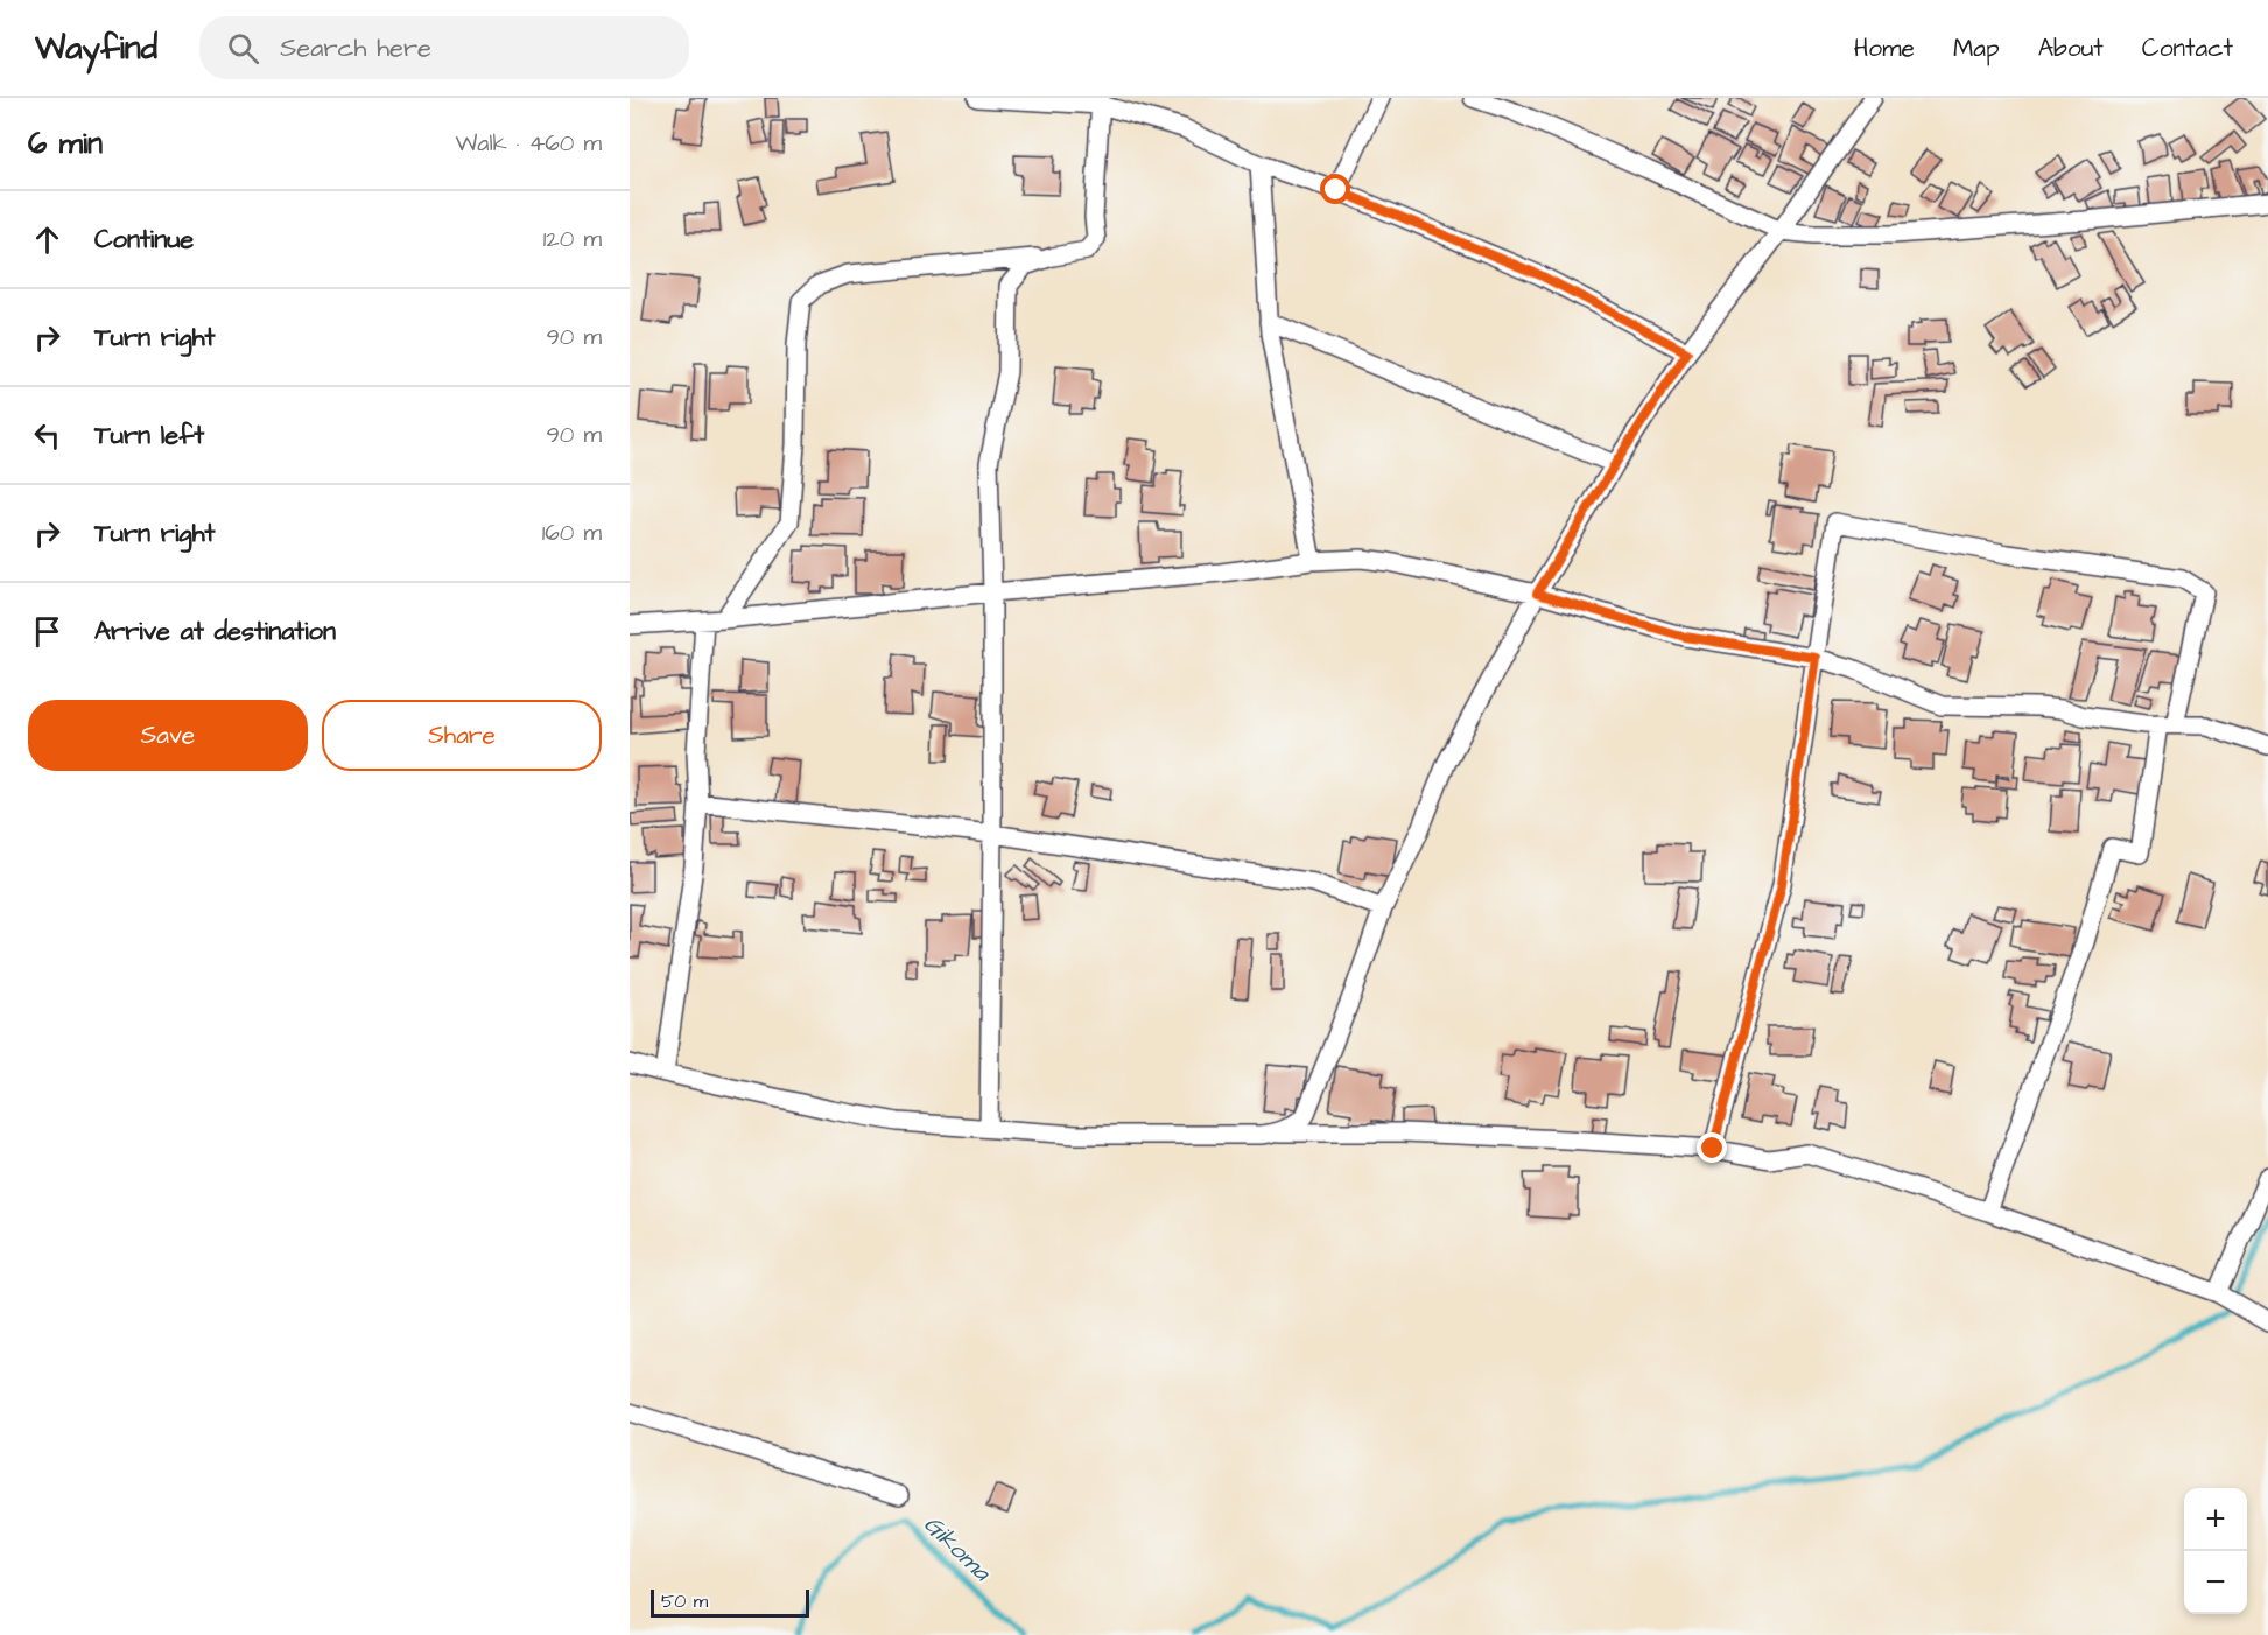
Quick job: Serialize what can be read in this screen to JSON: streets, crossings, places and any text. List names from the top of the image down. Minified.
{"water":["Gikoma"],"scale_bar":"50 m","page":{"header":"Wayfind","search":"Search here","nav":["Home","Map","About","Contact"],"heading":["6 min","Walk · 460 m"],"list":[["Continue","120 m"],["Turn right","90 m"],["Turn left","90 m"],["Turn right","160 m"],"Arrive at destination"],"buttons":["Save","Share"],"map_buttons":["+","−"],"scale":"50 m"}}
